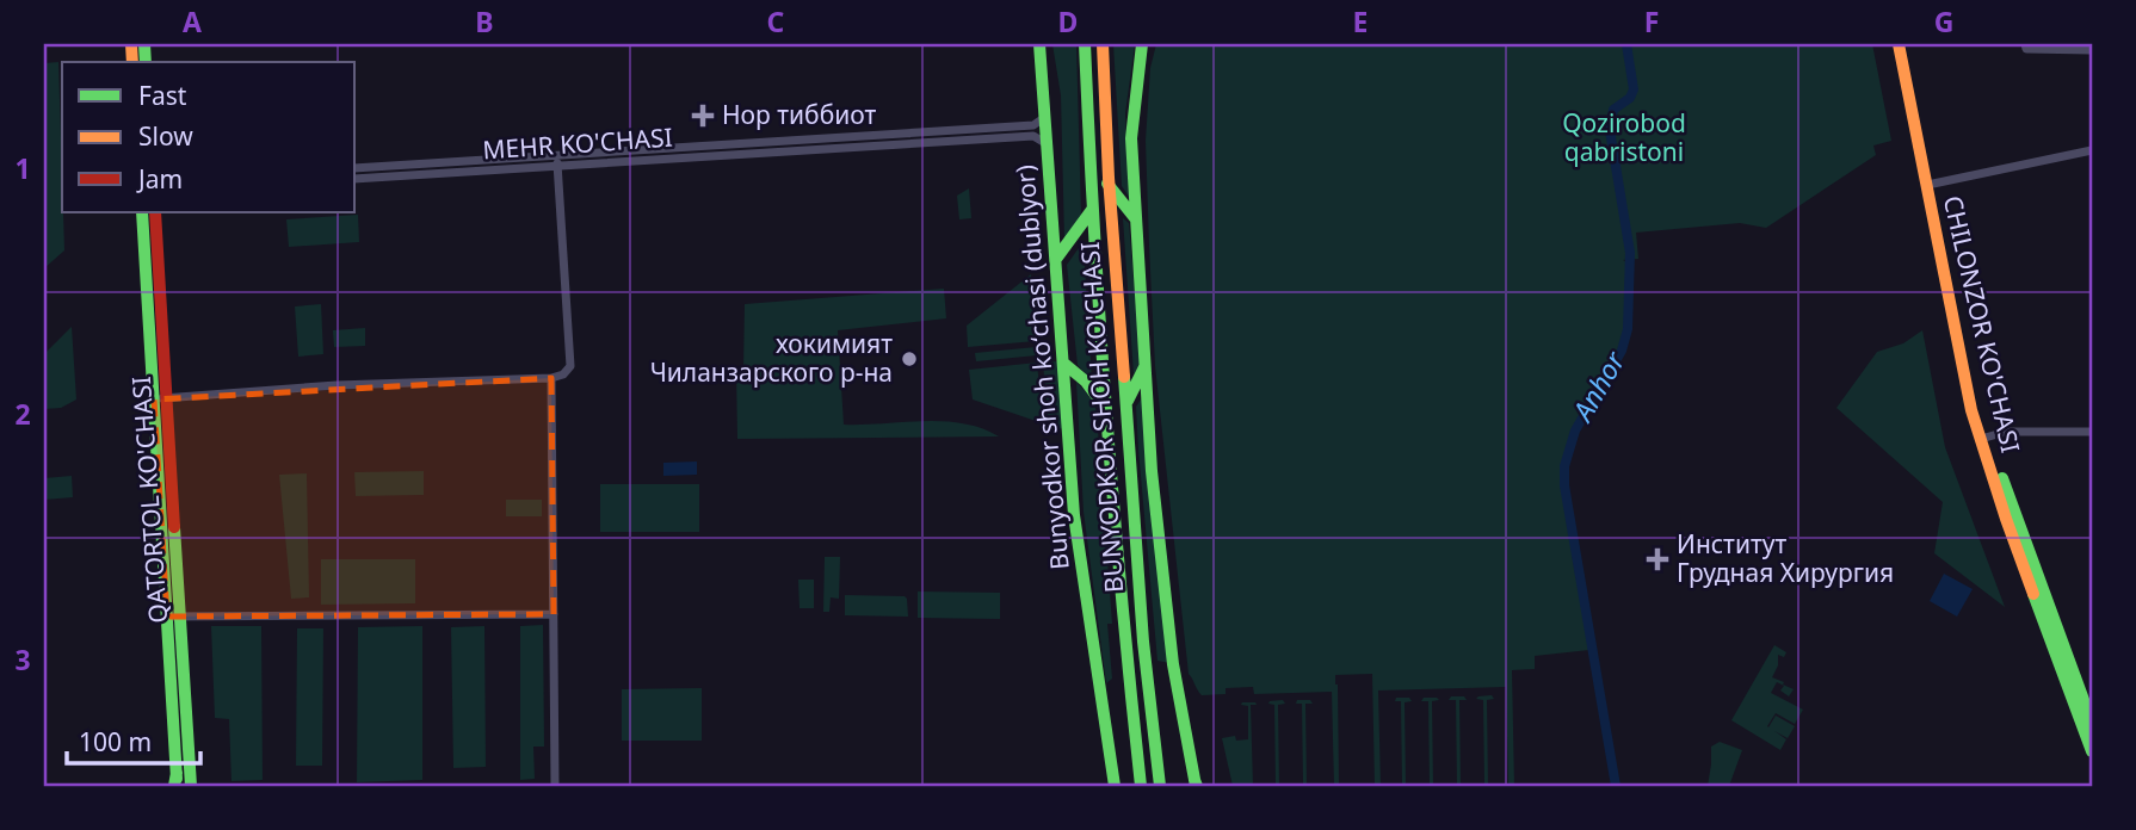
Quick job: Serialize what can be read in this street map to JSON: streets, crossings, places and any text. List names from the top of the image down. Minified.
{"streets":{"main road":["CHILONZOR KO'CHASI","Bunyodkor shoh koʻchasi (dublyor)","BUNYODKOR SHOH KO'CHASI","QATORTOL KO'CHASI"],"street":["MEHR KO'CHASI"]},"crossings":[["MEHR KO'CHASI","Bunyodkor shoh koʻchasi (dublyor)"]],"water":["Anhor"],"parks":["Qozirobod qabristoni"],"places":{"health":["Нор тиббиот","Институт Грудная Хирургия"],"other":["хокимият Чиланзарского р-на"]},"legend":["Fast","Slow","Jam"],"scale_bar":"100 m","grid":{"columns":["A","B","C","D","E","F","G"],"rows":["1","2","3"]}}
